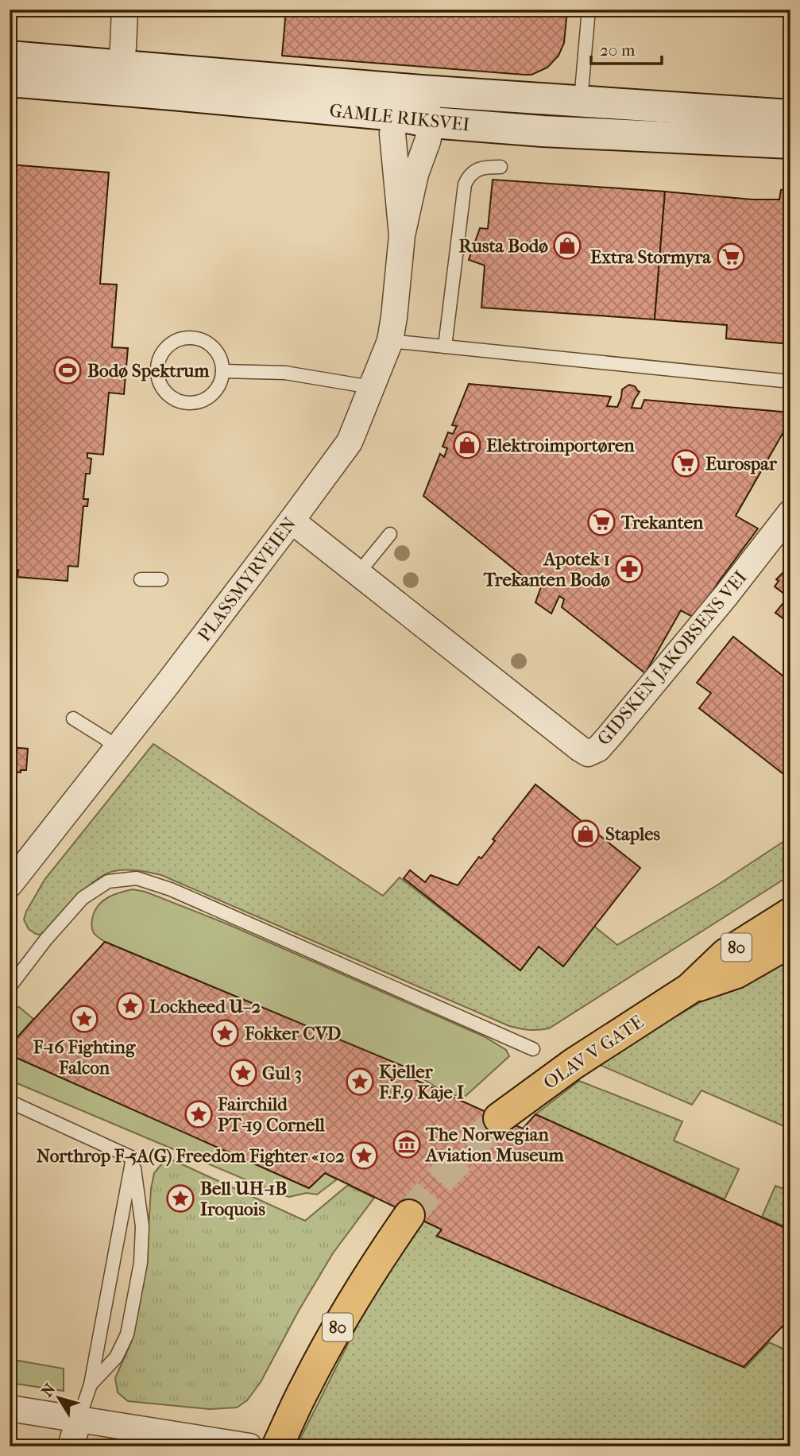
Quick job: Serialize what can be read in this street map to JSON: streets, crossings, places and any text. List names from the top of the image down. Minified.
{"streets":{"highway":["80","OLAV V GATE"],"street":["GAMLE RIKSVEI","PLASSMYRVEIEN","GIDSKEN JAKOBSENS VEI"]},"crossings":[["GAMLE RIKSVEI","PLASSMYRVEIEN"],["PLASSMYRVEIEN","GIDSKEN JAKOBSENS VEI"]],"places":{"shop":["Rusta Bodø","Elektroimportøren","Staples"],"supermarket":["Extra Stormyra","Eurospar","Trekanten"],"sports":["Bodø Spektrum"],"pharmacy":["Apotek 1 Trekanten Bodø"],"place":["Lockheed U–2","F-16 Fighting Falcon","Fokker CVD","Gul 3","Kjeller F.F.9 Kaje I","Fairchild PT-19 Cornell","Northrop F-5A(G) Freedom Fighter «102","Bell UH-1B Iroquois"],"museum":["The Norwegian Aviation Museum"]},"scale_bar":"20 m","north":"top left"}
